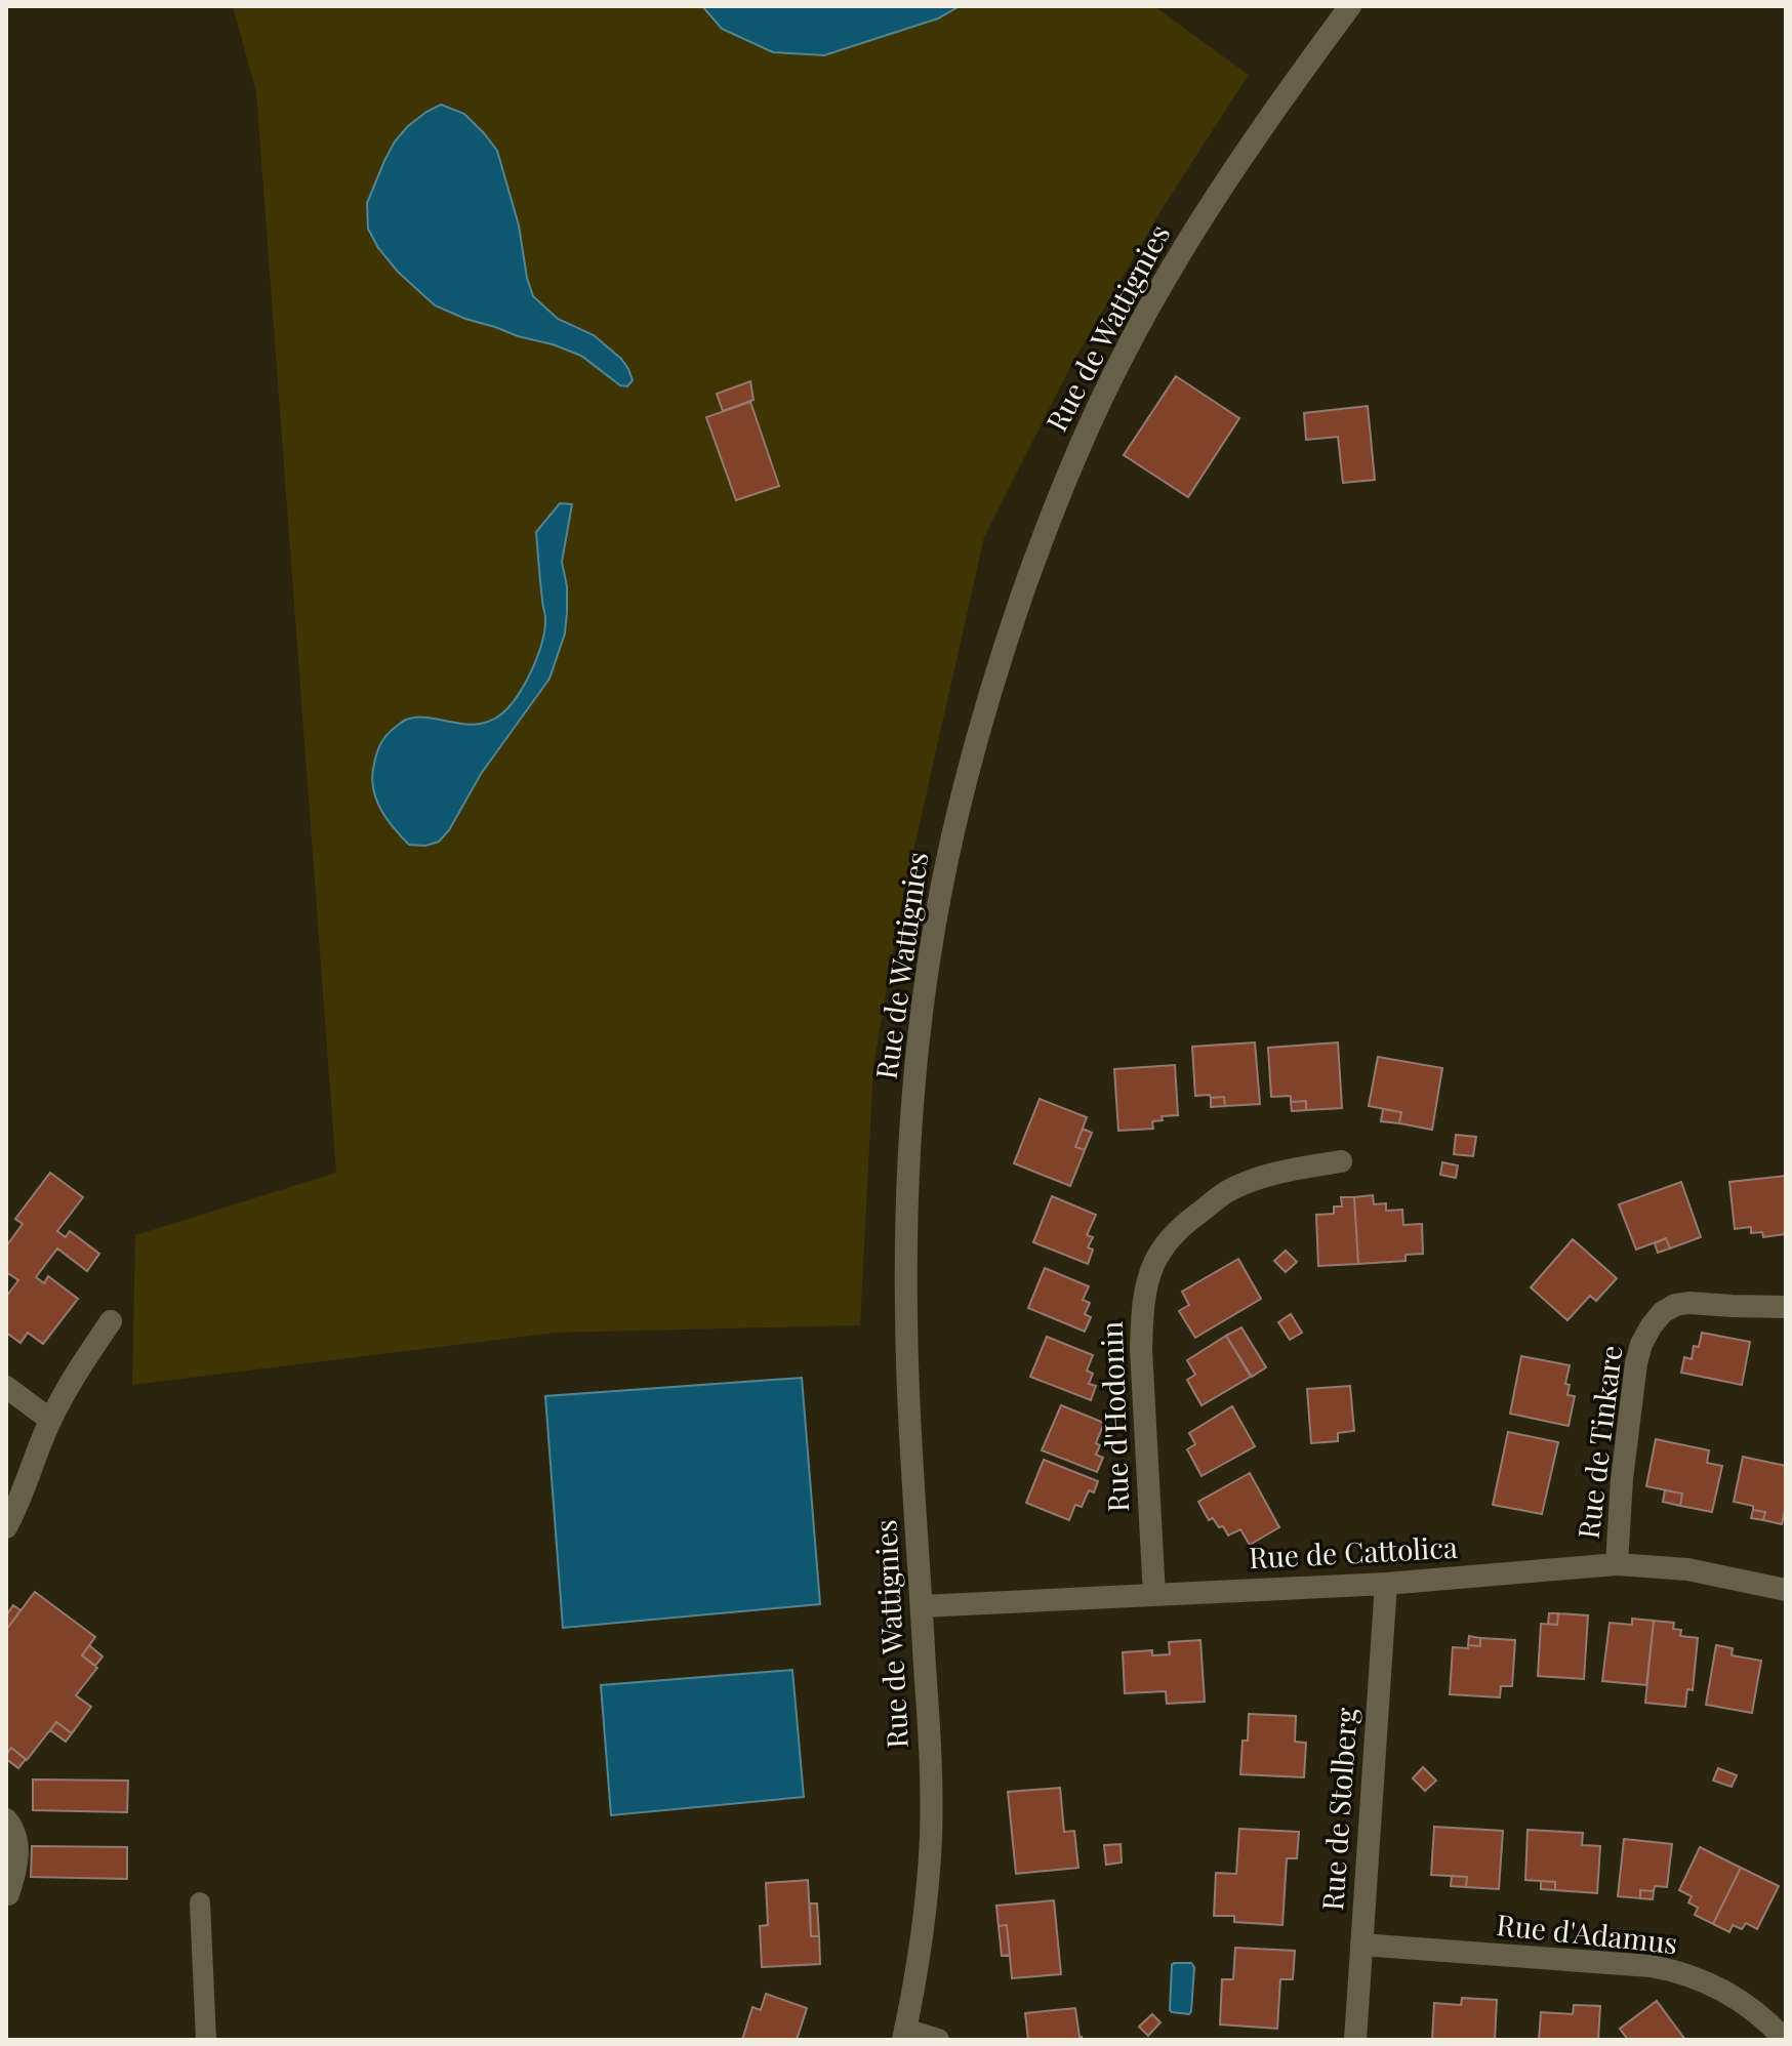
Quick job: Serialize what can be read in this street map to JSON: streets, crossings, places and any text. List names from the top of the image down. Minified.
{"streets":{"street":["Rue de Wattignies","Rue d'Hodonin","Rue de Tinkare","Rue de Cattolica","Rue de Stolberg","Rue d'Adamus"]},"crossings":[["Rue de Wattignies","Rue de Cattolica"],["Rue d'Hodonin","Rue de Cattolica"],["Rue de Tinkare","Rue de Cattolica"],["Rue de Cattolica","Rue de Stolberg"],["Rue de Stolberg","Rue d'Adamus"]]}
